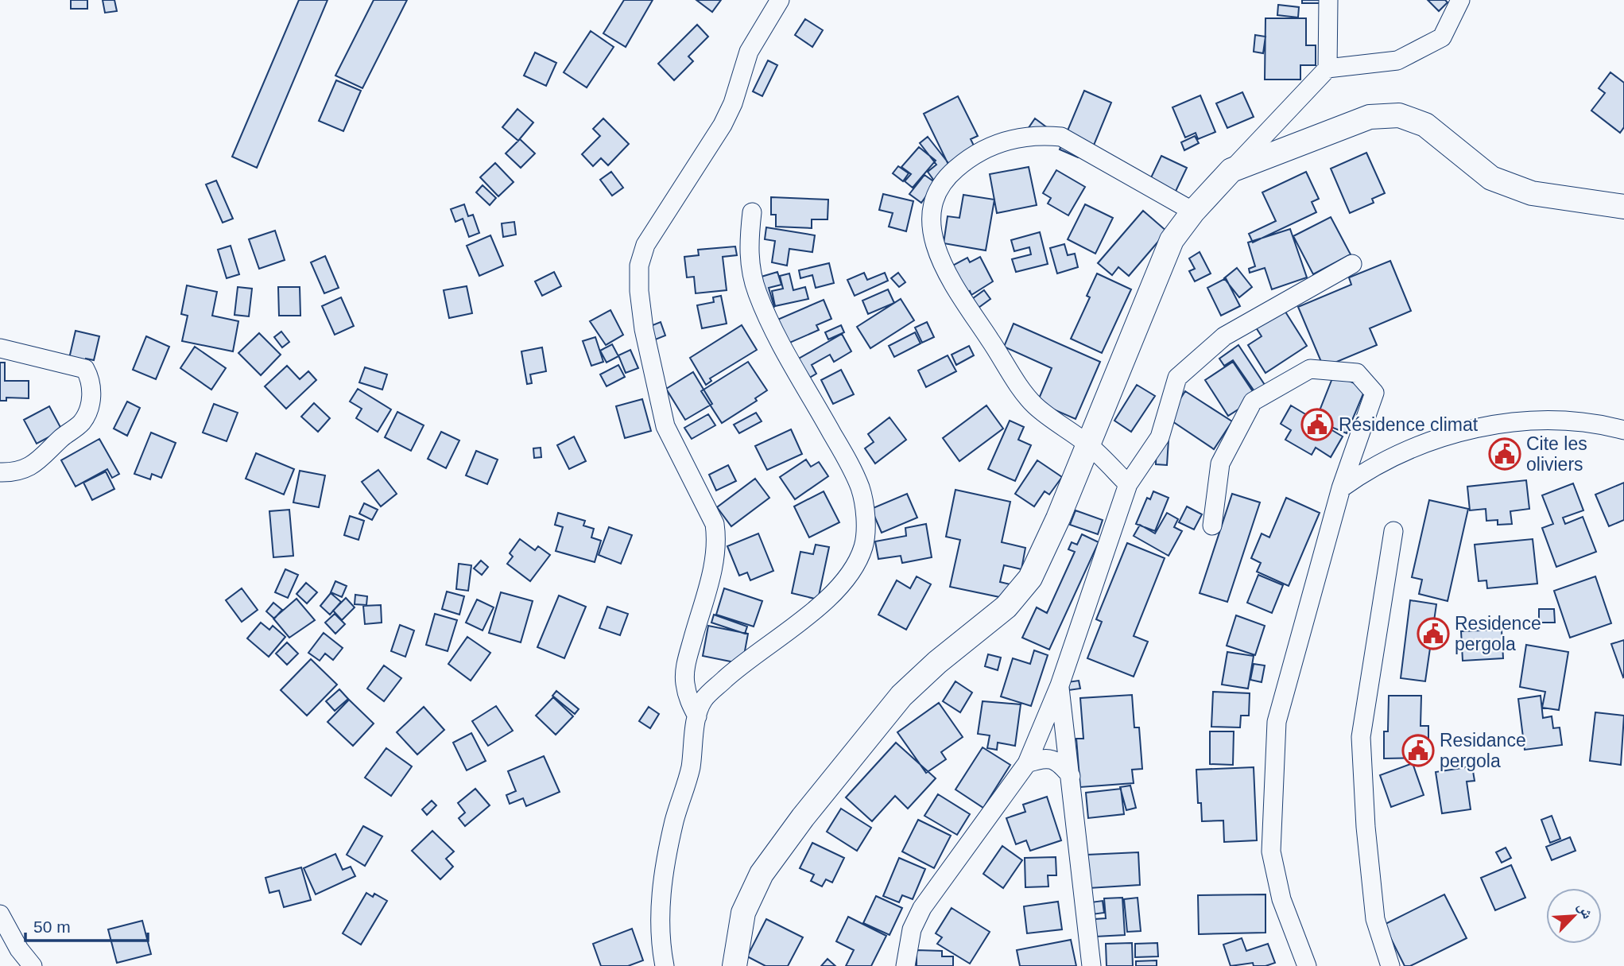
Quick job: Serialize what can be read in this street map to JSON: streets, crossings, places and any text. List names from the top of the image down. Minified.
{"places":{"public building":["Résidence climat","Cite les oliviers","Residence pergola","Residance pergola"]},"scale_bar":"50 m","north":"top right"}
